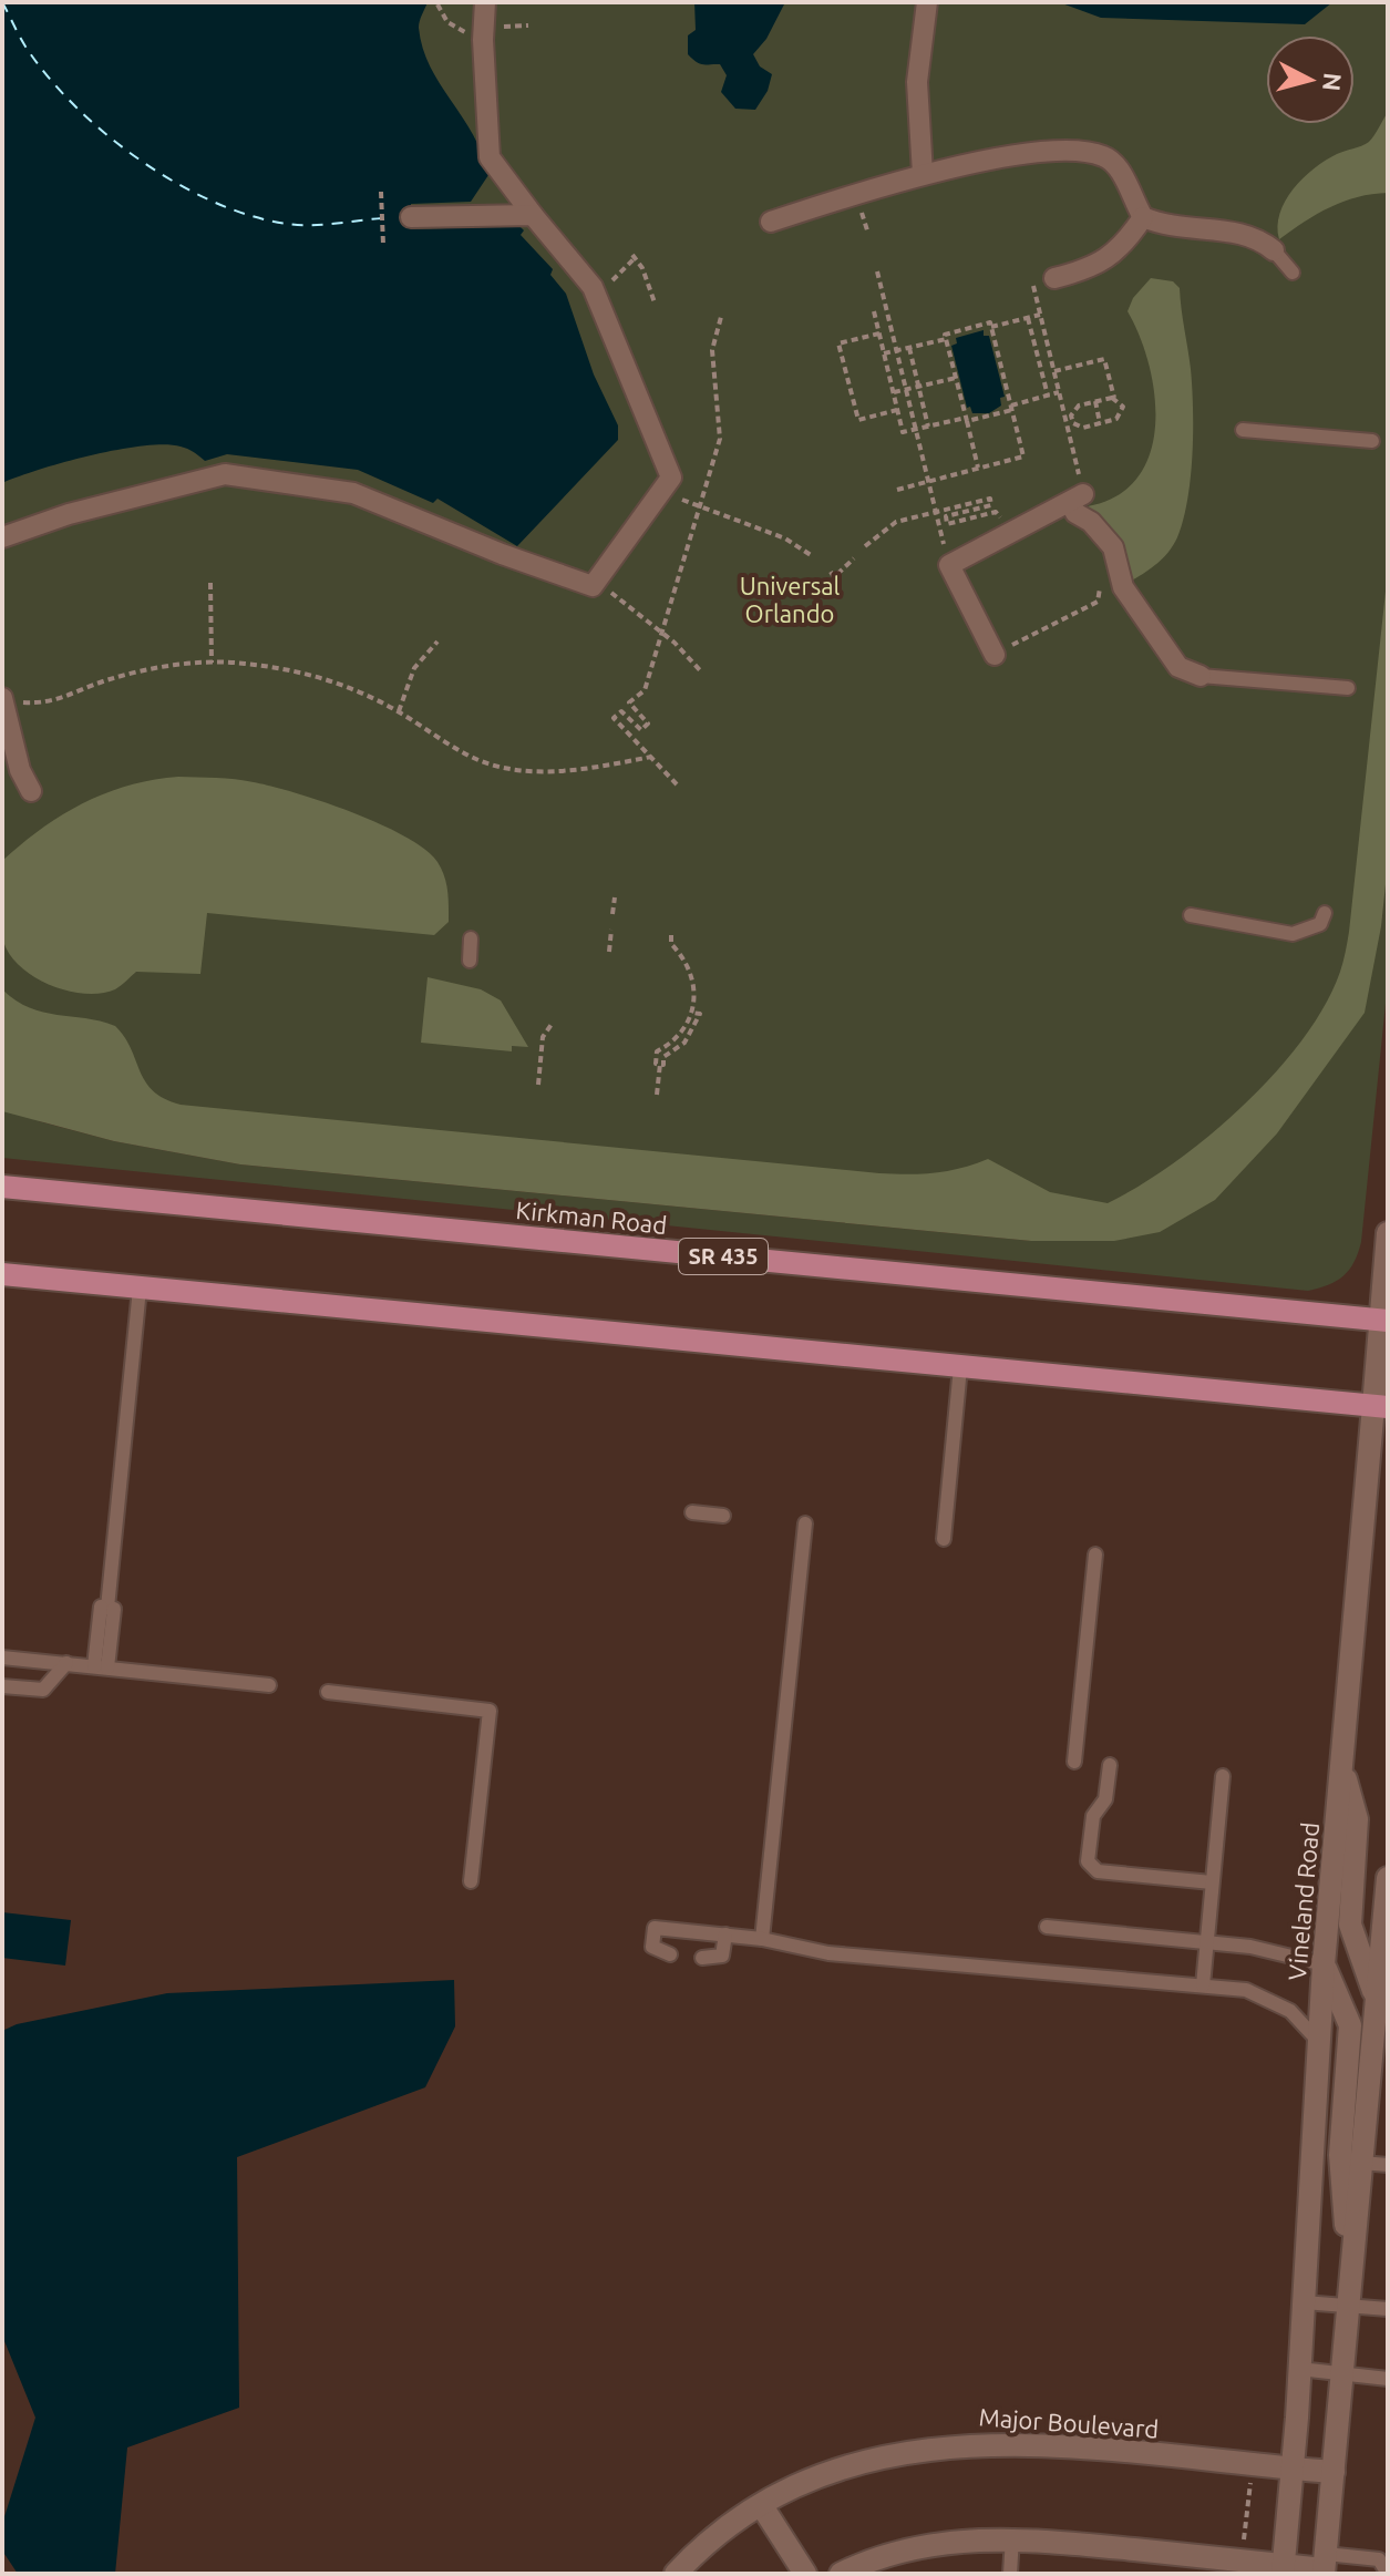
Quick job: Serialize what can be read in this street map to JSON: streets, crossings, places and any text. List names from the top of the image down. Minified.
{"streets":{"main road":["Kirkman Road","SR 435"],"street":["Vineland Road","Major Boulevard"]},"crossings":[["Kirkman Road","Vineland Road"],["Vineland Road","Major Boulevard"]],"parks":["Universal Orlando"],"north":"right"}
